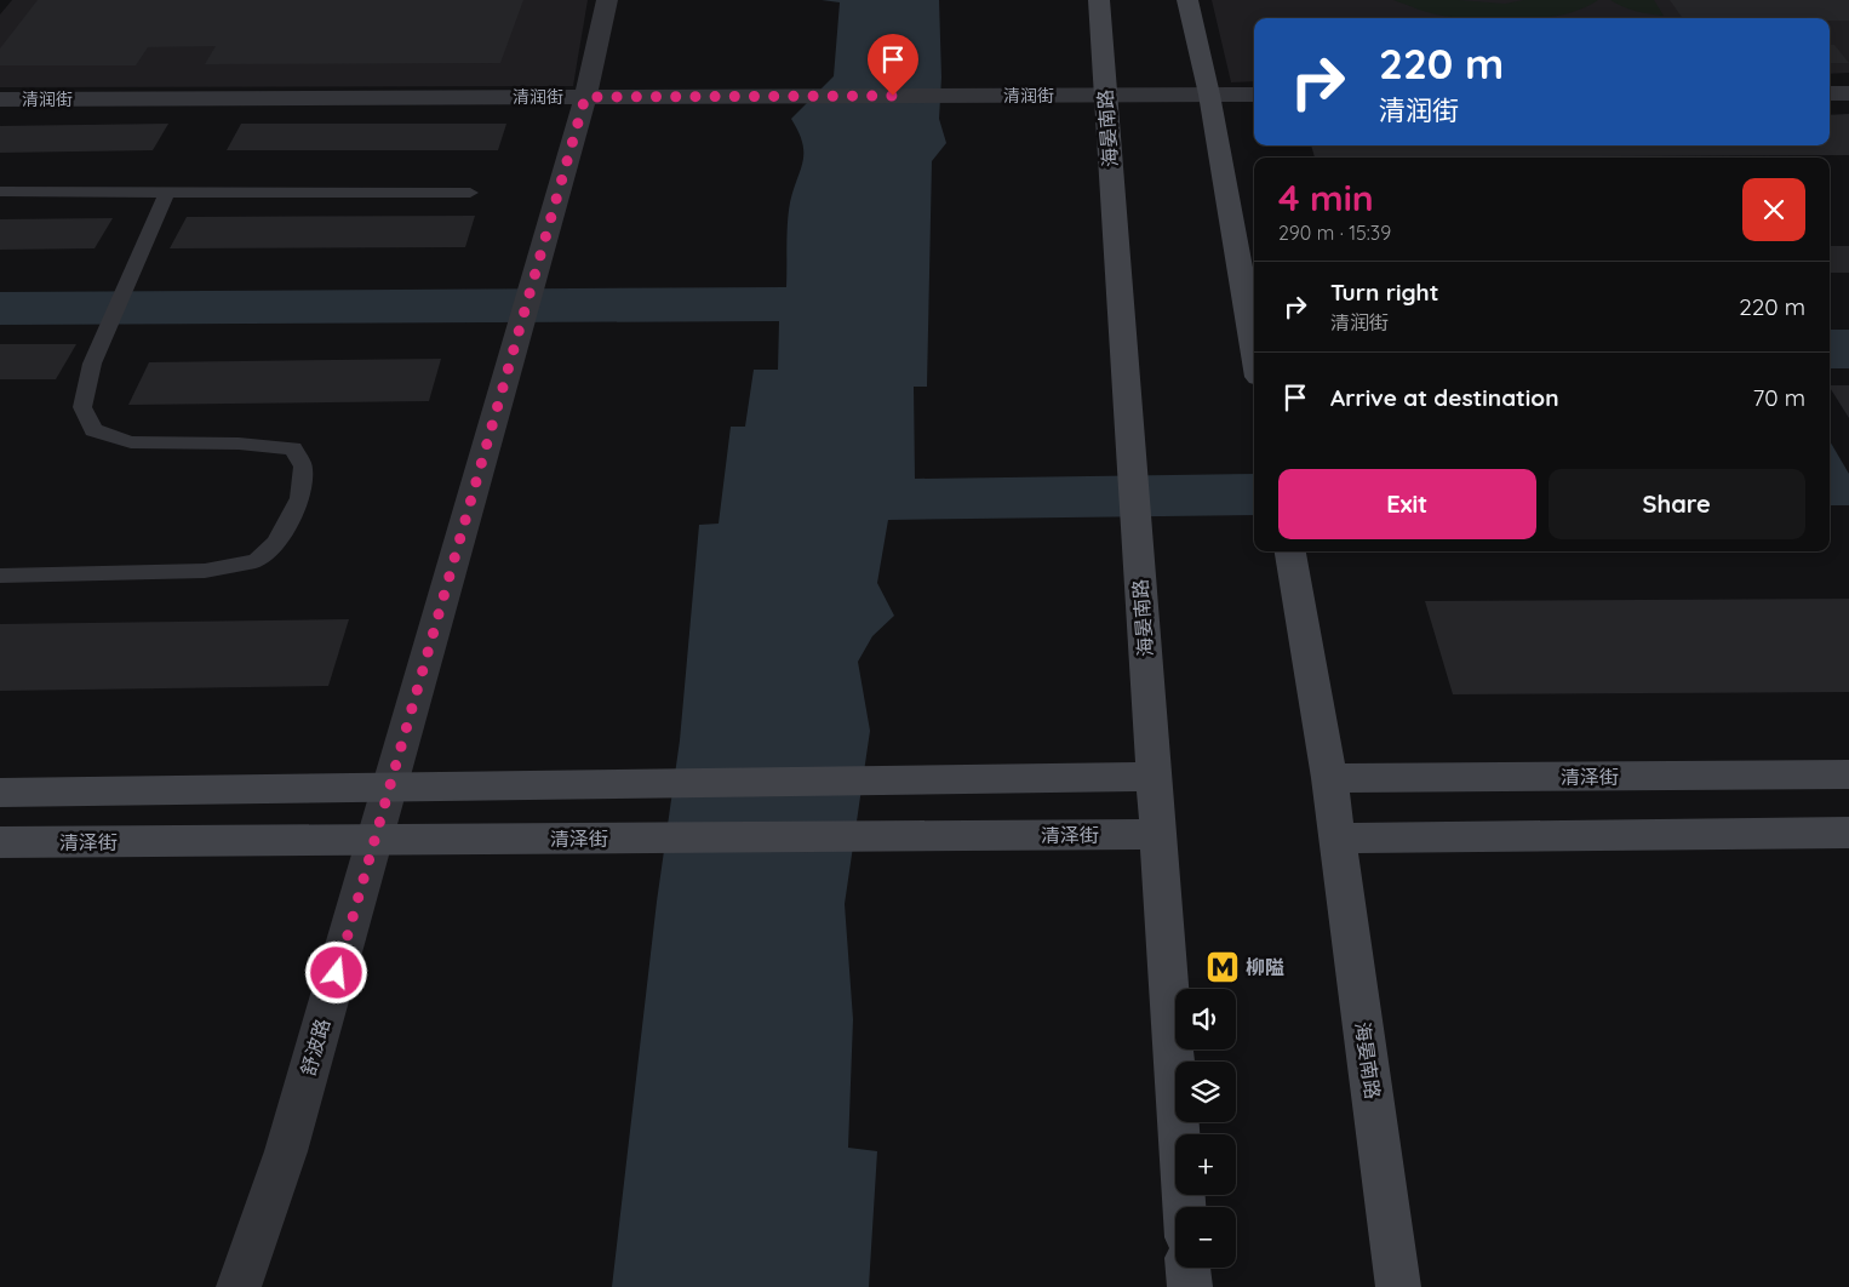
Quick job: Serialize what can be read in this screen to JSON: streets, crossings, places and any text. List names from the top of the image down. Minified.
{"streets":{"main road":["海晏南路","清泽街"],"street":["清润街","舒波路"]},"crossings":[["清润街","海晏南路"],["清润街","舒波路"],["海晏南路","清泽街"],["清泽街","舒波路"]],"places":{"metro station":["柳隘"]},"page":{"turn":["220 m","清润街"],"heading":["4 min","290 m · 15:39"],"list":[{"name":"Turn right","note":"清润街","value":"220 m"},{"name":"Arrive at destination","value":"70 m"}],"buttons":["Exit","Share"],"map_buttons":["+","−"]}}
